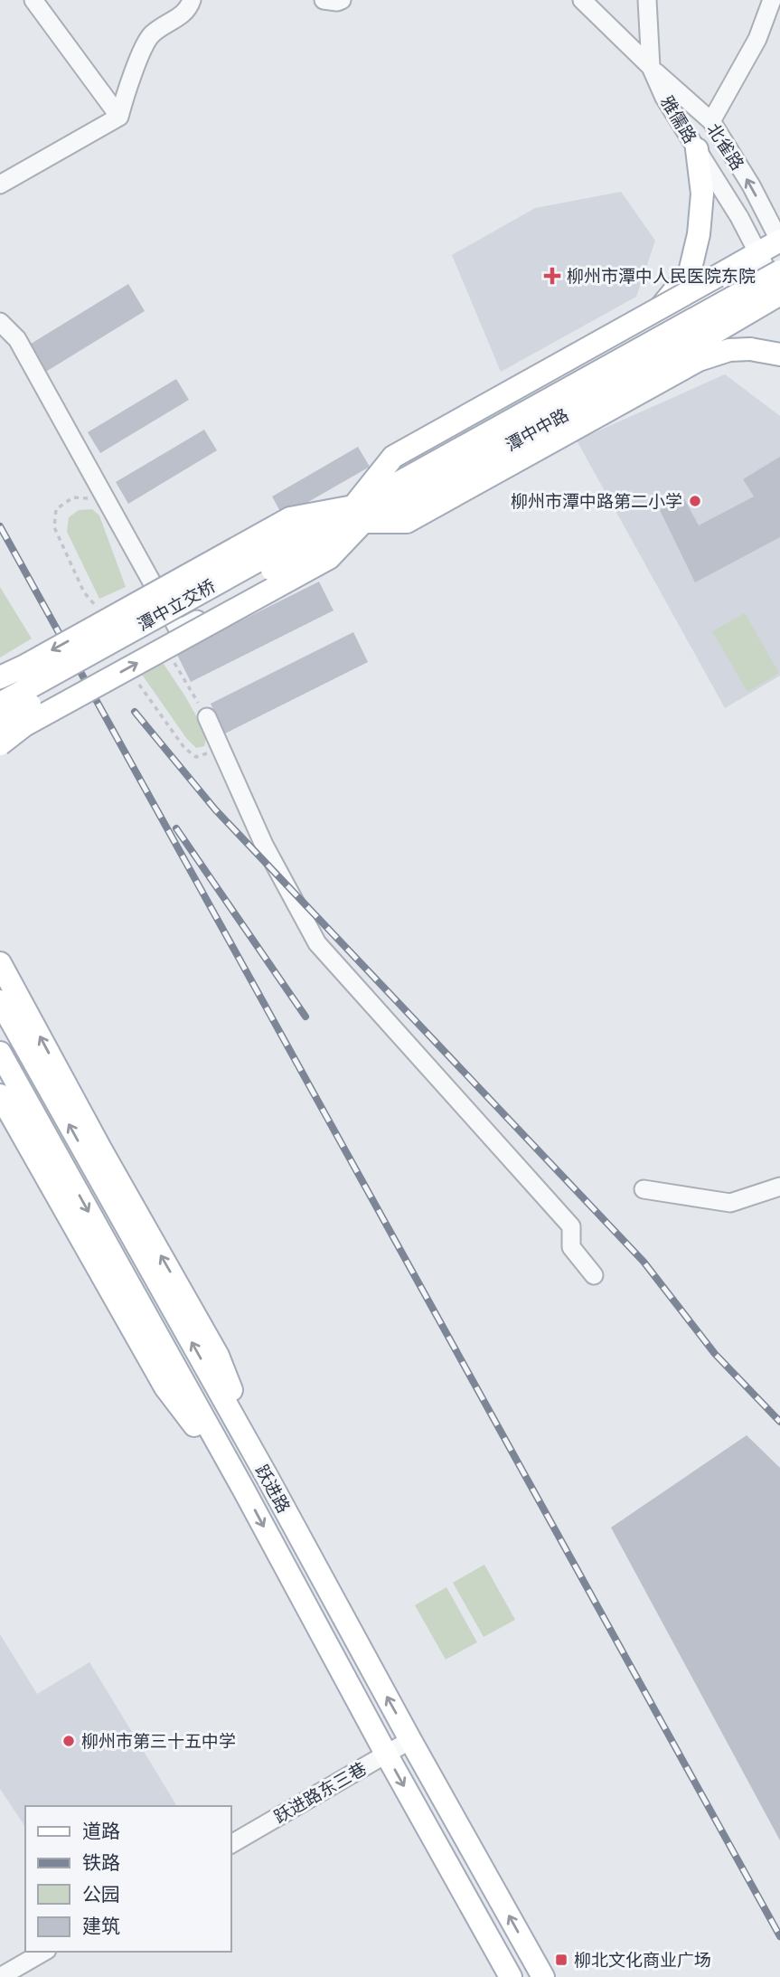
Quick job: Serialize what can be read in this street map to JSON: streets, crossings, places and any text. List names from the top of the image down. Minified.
{"streets":{"main road":["潭中中路","潭中立交桥","跃进路"],"street":["雅儒路","北雀路","跃进路东三巷"]},"crossings":[["雅儒路","北雀路"],["雅儒路","潭中中路"],["潭中中路","潭中立交桥"],["跃进路","跃进路东三巷"]],"one_way":["北雀路"],"places":{"health":["柳州市潭中人民医院东院"],"other":["柳州市潭中路第二小学","柳州市第三十五中学"],"transit":["柳北文化商业广场"]},"legend":["道路","铁路","公园","建筑"]}
